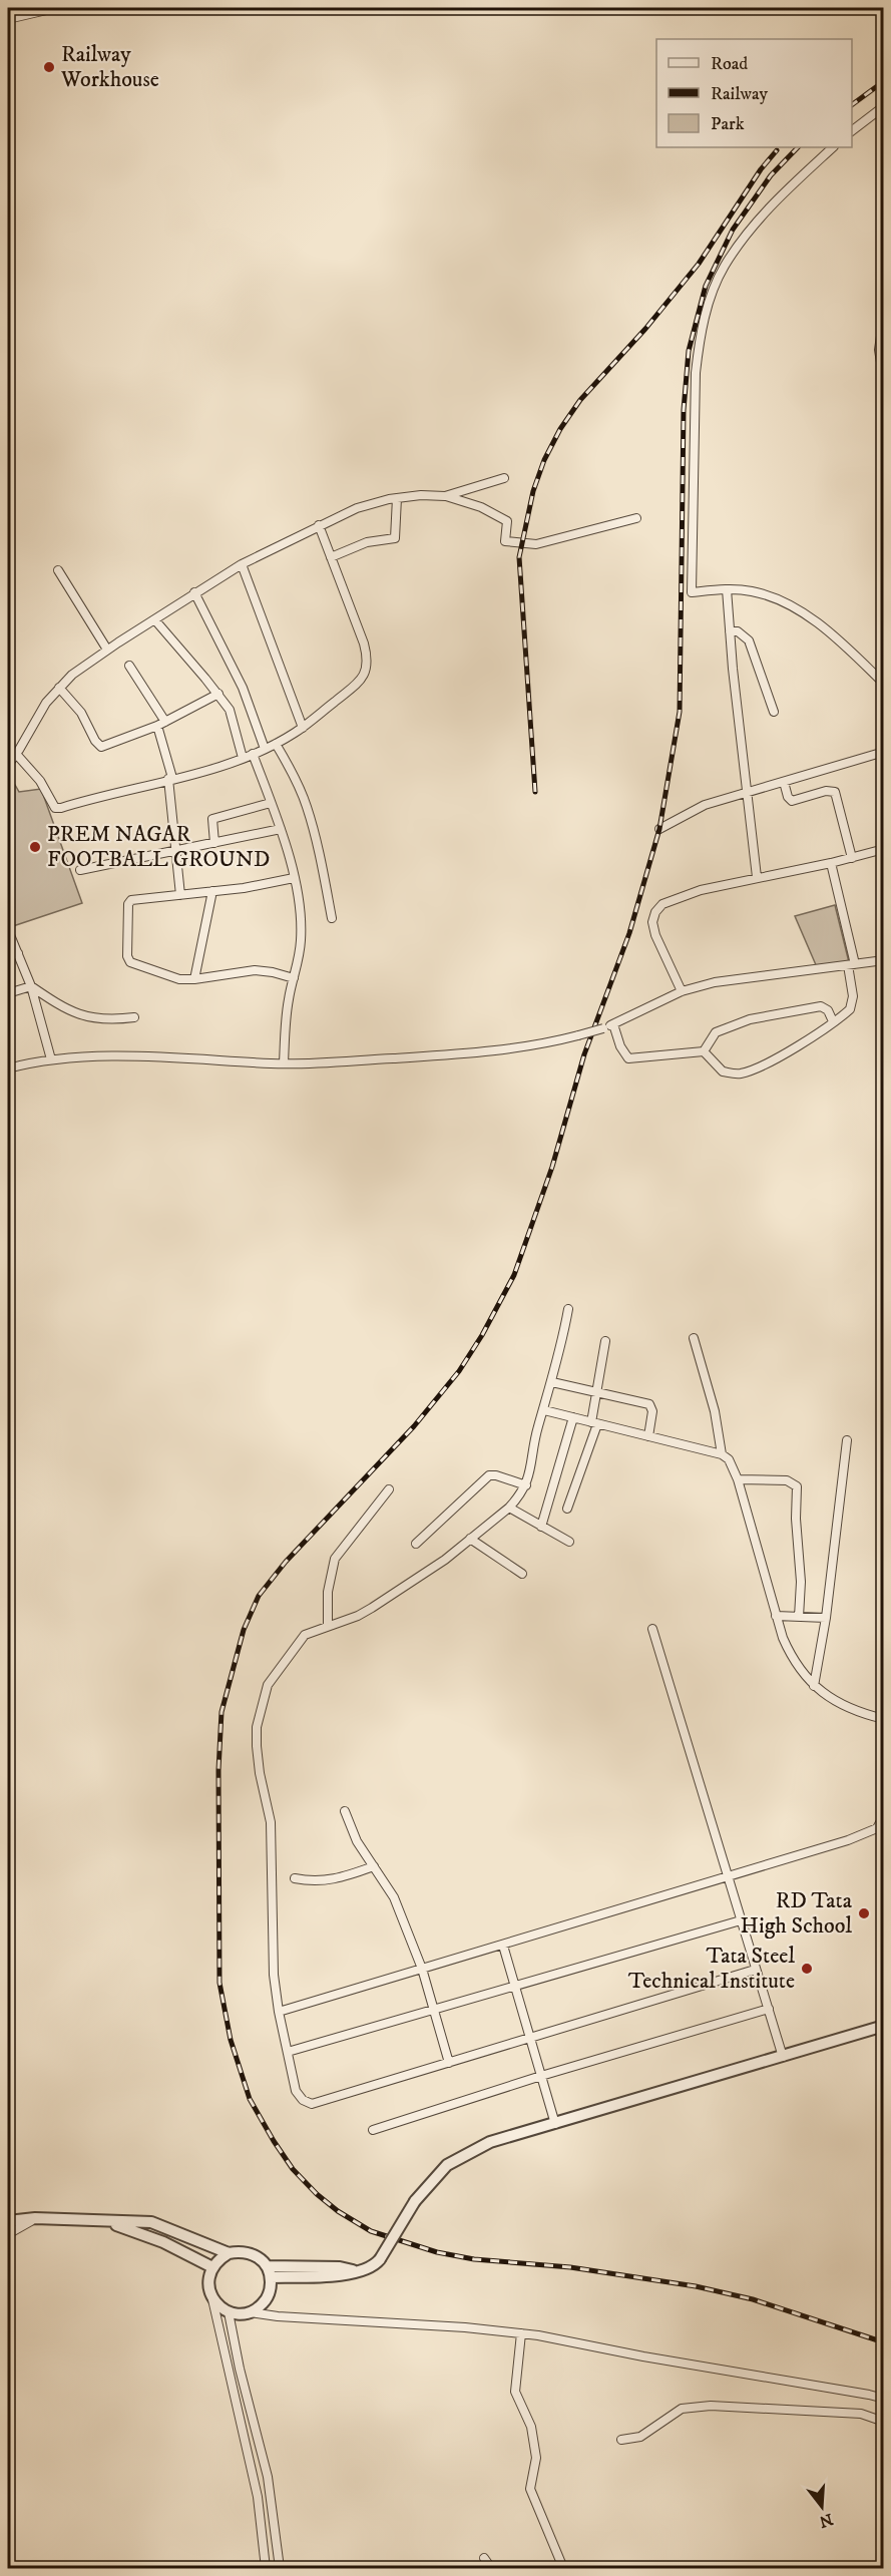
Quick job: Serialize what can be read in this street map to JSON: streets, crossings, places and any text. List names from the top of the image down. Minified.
{"places":["Railway Workhouse","PREM NAGAR FOOTBALL GROUND","RD Tata High School","Tata Steel Technical Institute"],"legend":["Road","Railway","Park"],"north":"bottom"}
